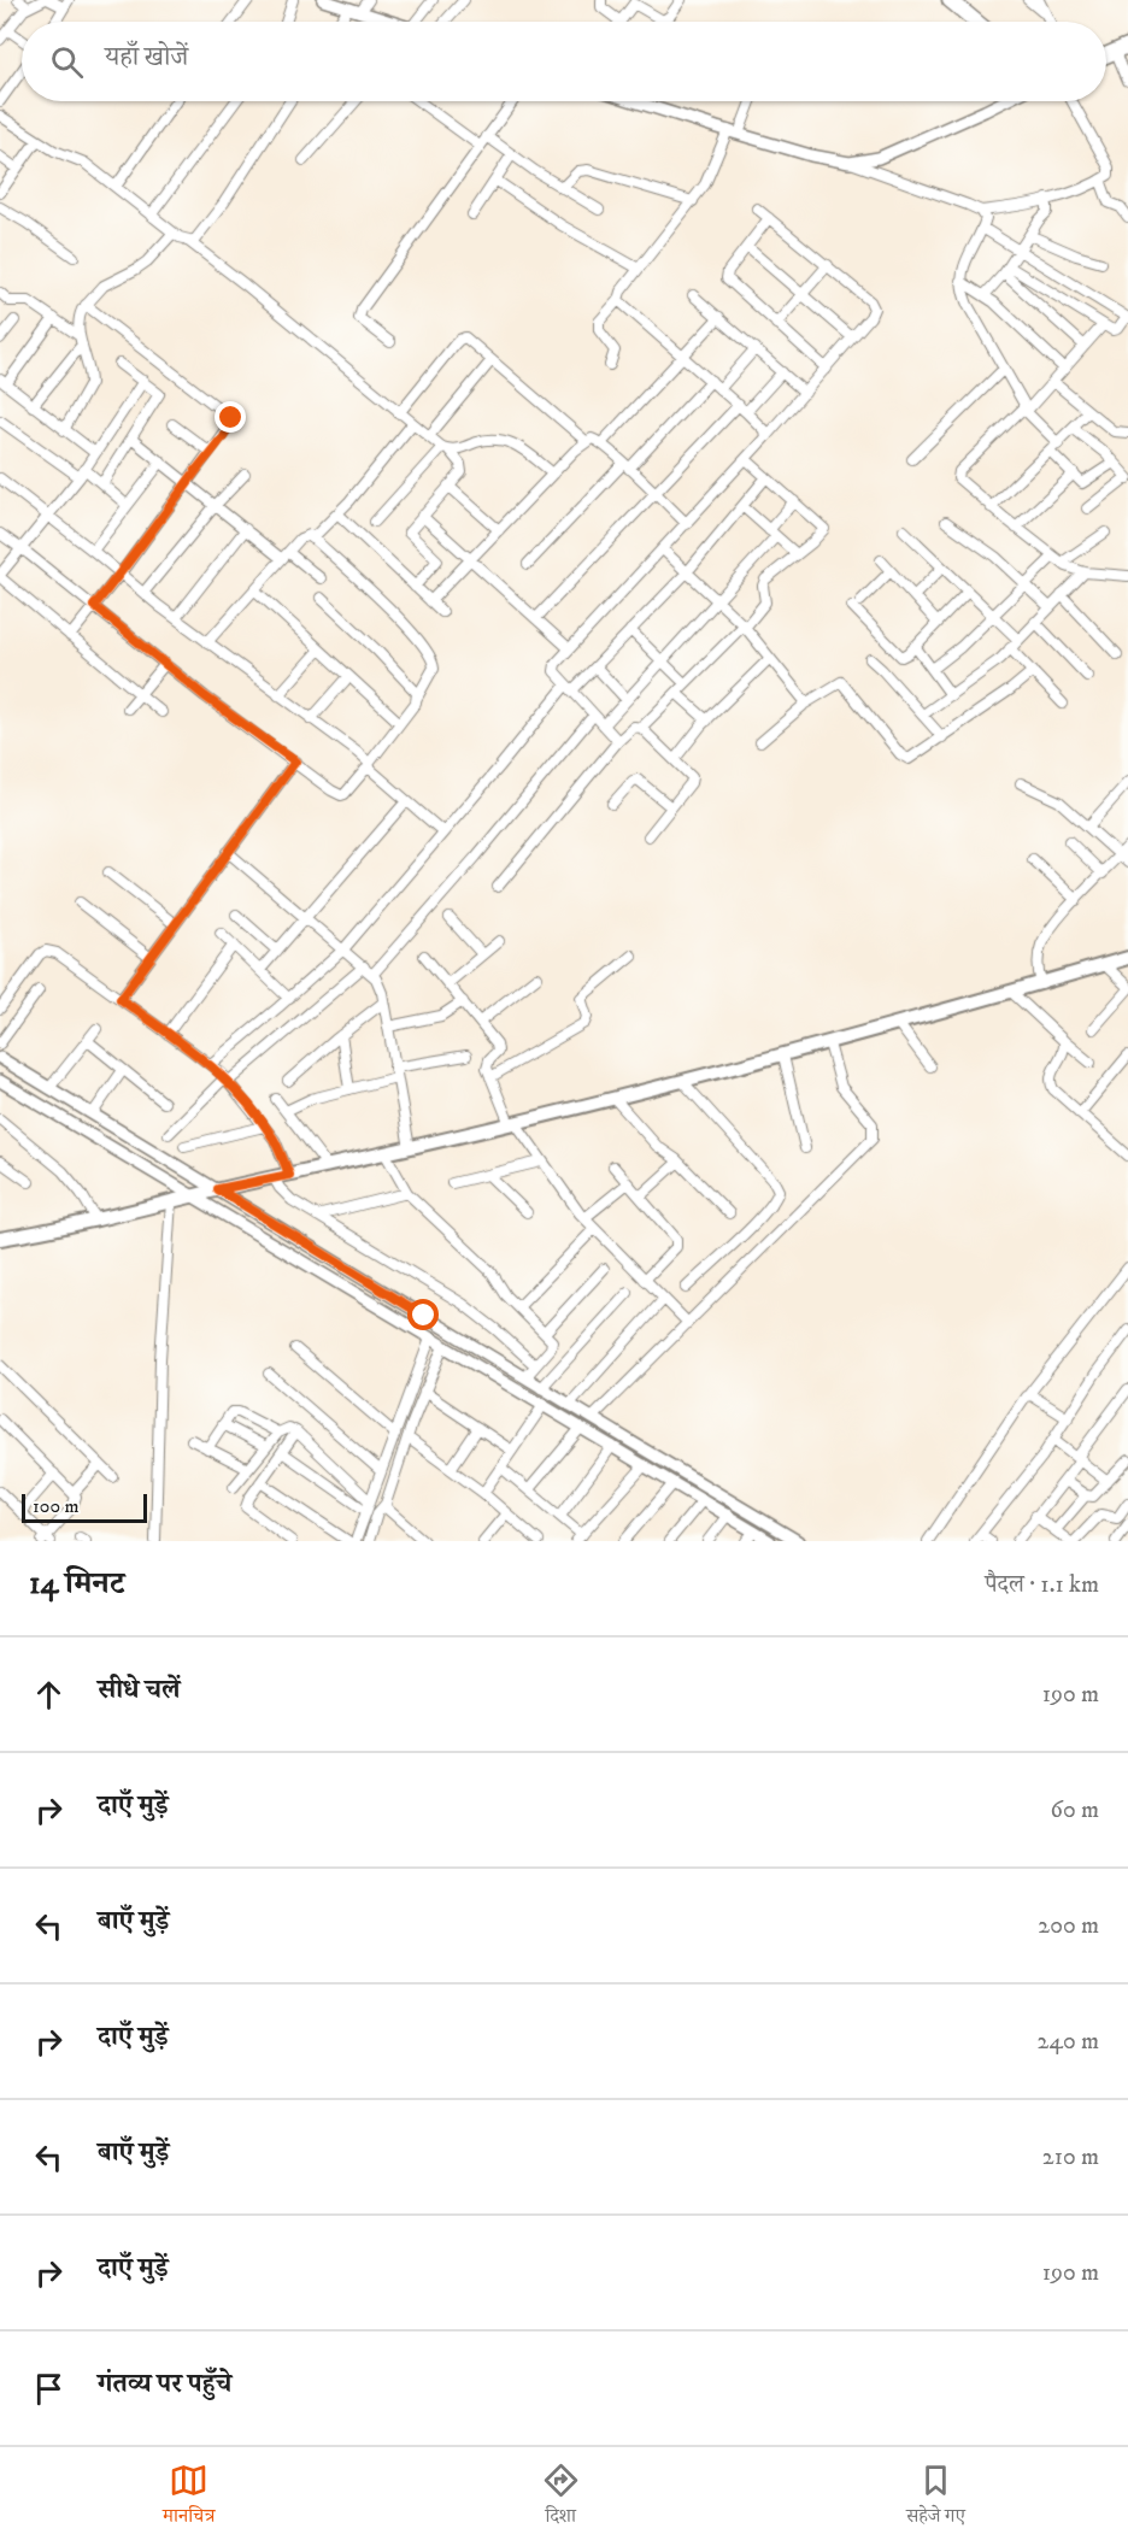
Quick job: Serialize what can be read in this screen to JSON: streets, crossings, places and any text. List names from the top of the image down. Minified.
{"scale_bar":"100 m","page":{"search":"यहाँ खोजें","scale":"100 m","heading":["14 मिनट","पैदल · 1.1 km"],"list":[["सीधे चलें","190 m"],["दाएँ मुड़ें","60 m"],["बाएँ मुड़ें","200 m"],["दाएँ मुड़ें","240 m"],["बाएँ मुड़ें","210 m"],["दाएँ मुड़ें","190 m"],"गंतव्य पर पहुँचे"],"nav":["मानचित्र","दिशा","सहेजे गए"]}}
